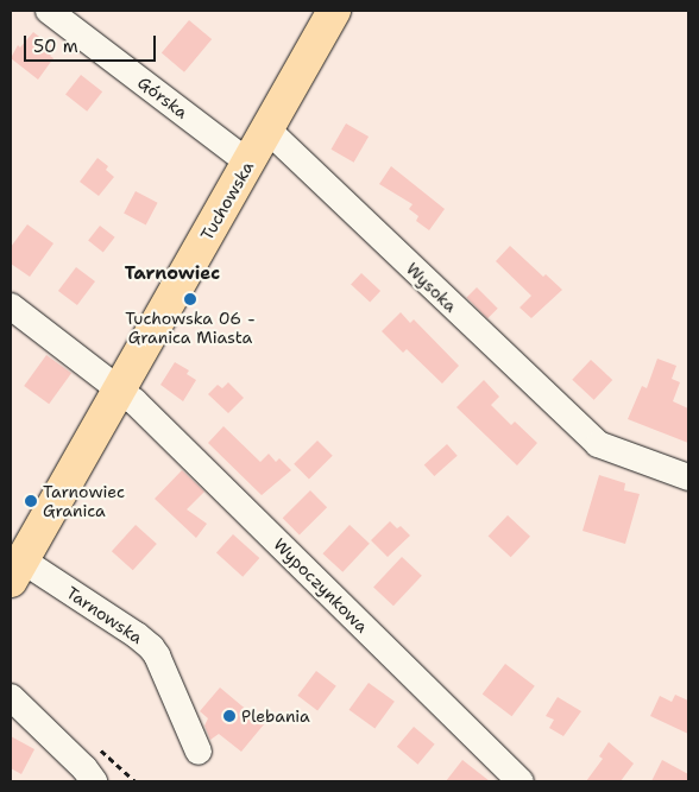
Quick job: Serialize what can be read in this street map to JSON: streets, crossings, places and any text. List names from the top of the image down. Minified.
{"streets":{"main road":["Tuchowska","Tarnowska"],"street":["Górska","Wysoka","Wypoczynkowa"]},"crossings":[["Górska","Tuchowska"],["Tuchowska","Wysoka"],["Tuchowska","Wypoczynkowa"],["Tuchowska","Tarnowska"],["Wypoczynkowa","Tarnowska"]],"districts":["Tarnowiec"],"places":["Tuchowska 06 - Granica Miasta","Tarnowiec Granica","Plebania"],"scale_bar":"50 m"}
